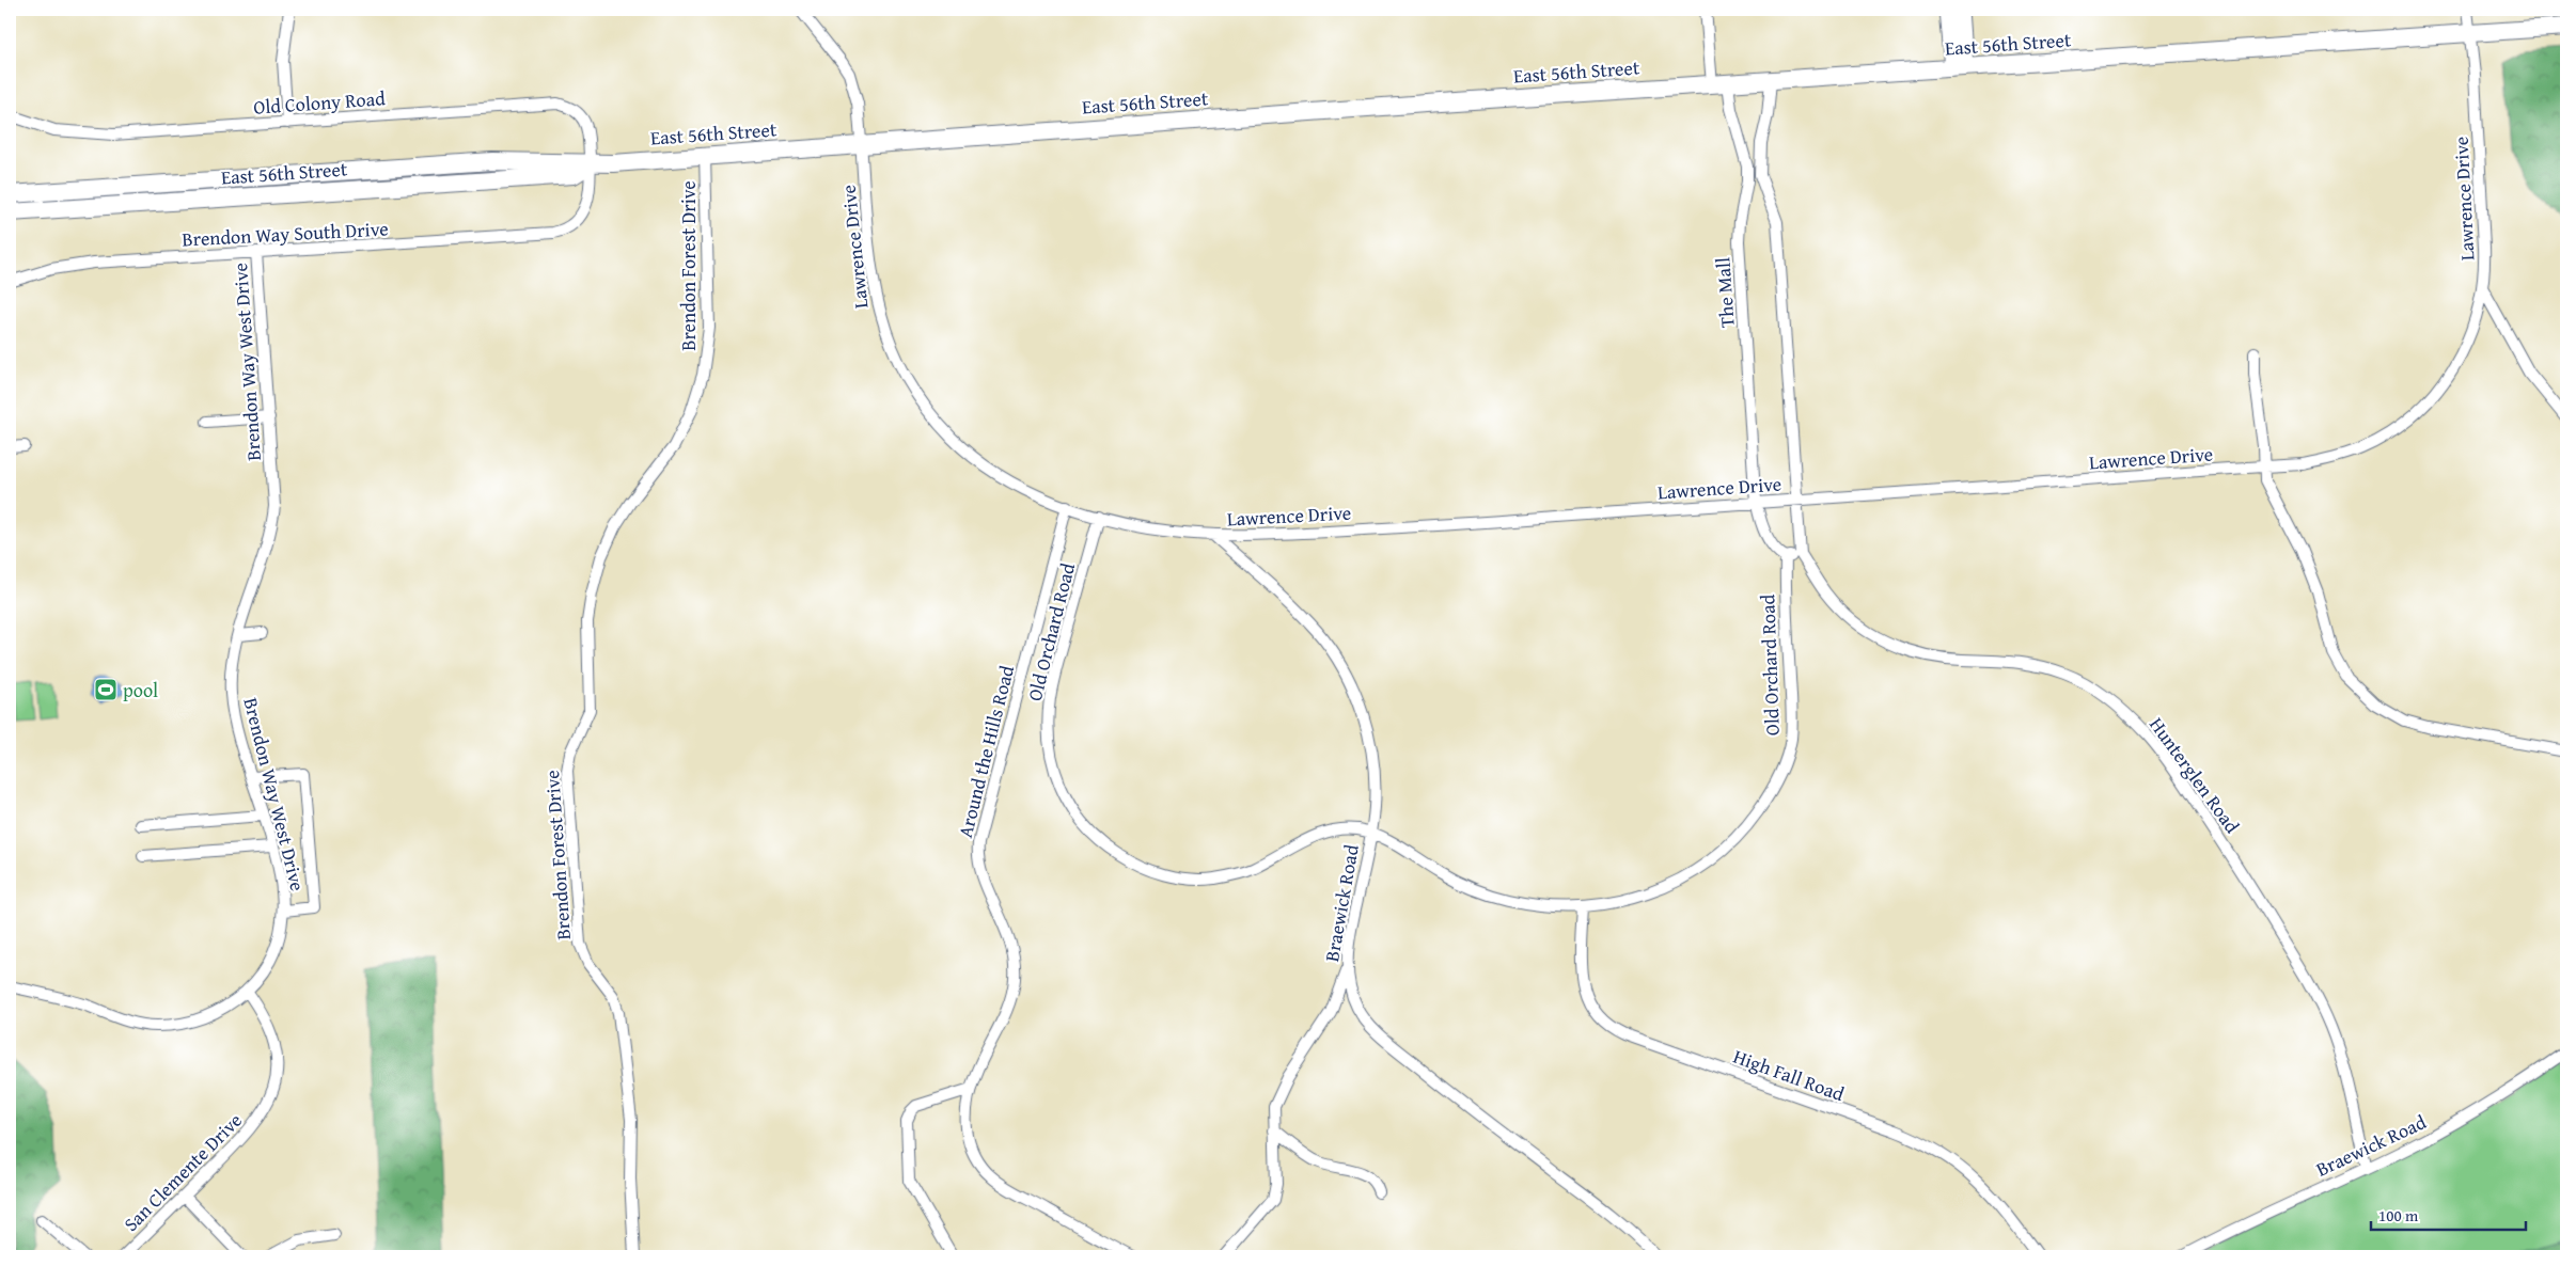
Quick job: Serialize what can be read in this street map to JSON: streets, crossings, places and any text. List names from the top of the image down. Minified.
{"streets":{"main road":["East 56th Street"],"street":["Old Colony Road","Lawrence Drive","Brendon Way South Drive","Brendon Forest Drive","The Mall","Brendon Way West Drive","Old Orchard Road","Around the Hills Road","Hunterglen Road","Braewick Road","High Fall Road","San Clemente Drive"]},"crossings":[["East 56th Street","Old Colony Road"],["East 56th Street","Lawrence Drive"],["East 56th Street","Brendon Forest Drive"],["East 56th Street","The Mall"],["Old Colony Road","Brendon Way South Drive"],["Lawrence Drive","The Mall"],["Lawrence Drive","Old Orchard Road"],["Lawrence Drive","Around the Hills Road"],["Lawrence Drive","Hunterglen Road"],["Lawrence Drive","Braewick Road"],["Brendon Way South Drive","Brendon Way West Drive"],["Brendon Way West Drive","San Clemente Drive"],["Old Orchard Road","Braewick Road"],["Old Orchard Road","High Fall Road"],["Hunterglen Road","Braewick Road"]],"places":{"sports":["pool"]},"scale_bar":"100 m"}
